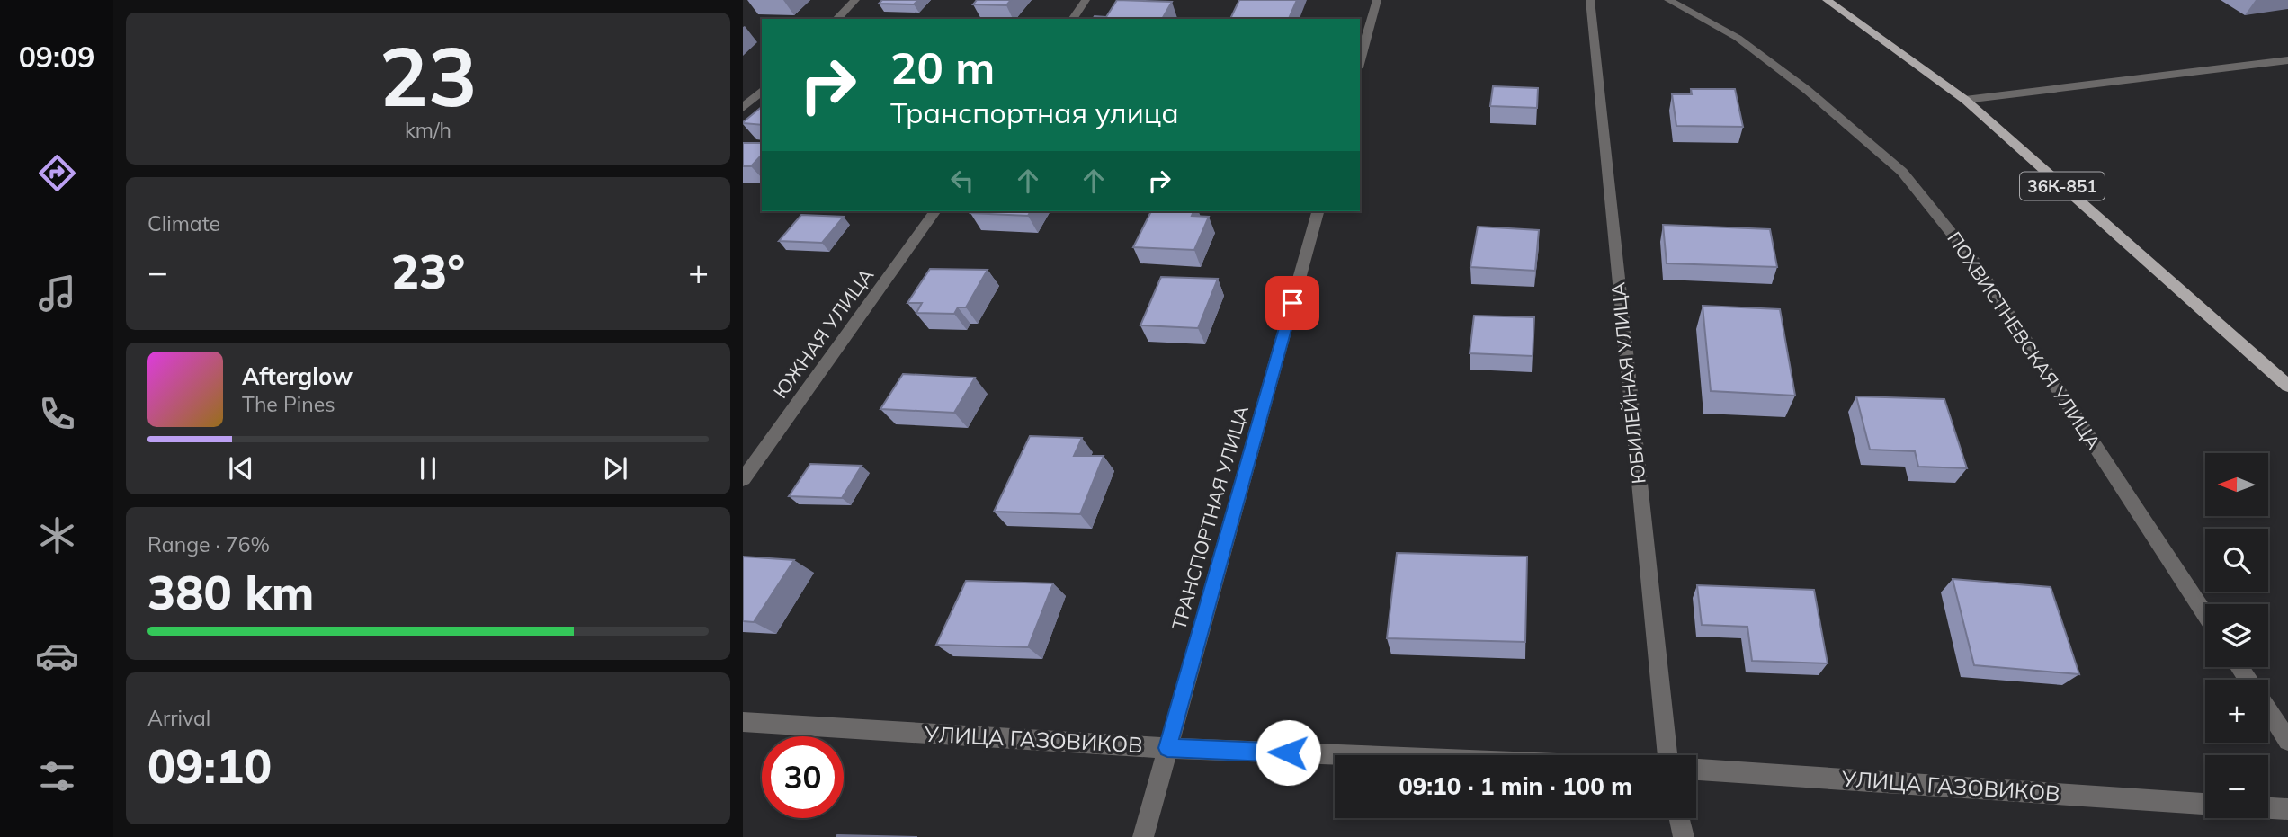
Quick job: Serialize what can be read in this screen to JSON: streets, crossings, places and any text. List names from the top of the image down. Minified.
{"streets":{"main road":["36К-851"],"street":["ЮЖНАЯ УЛИЦА","ПОХВИСТНЕВСКАЯ УЛИЦА","ЮБИЛЕЙНАЯ УЛИЦА","ТРАНСПОРТНАЯ УЛИЦА","УЛИЦА ГАЗОВИКОВ"]},"crossings":[["ТРАНСПОРТНАЯ УЛИЦА","УЛИЦА ГАЗОВИКОВ"]],"north":"left","page":{"tabs":"09:09","tile":[["23","km/h"],"Climate",["Range · 76%","380 km"],["Arrival","09:10"]],"turn":["20 m","Транспортная улица"],"heat":["−","23°","+"],"song":["Afterglow","The Pines"],"map_buttons":["+","−"],"limit":"30","trip":"09:10 · 1 min · 100 m"}}
